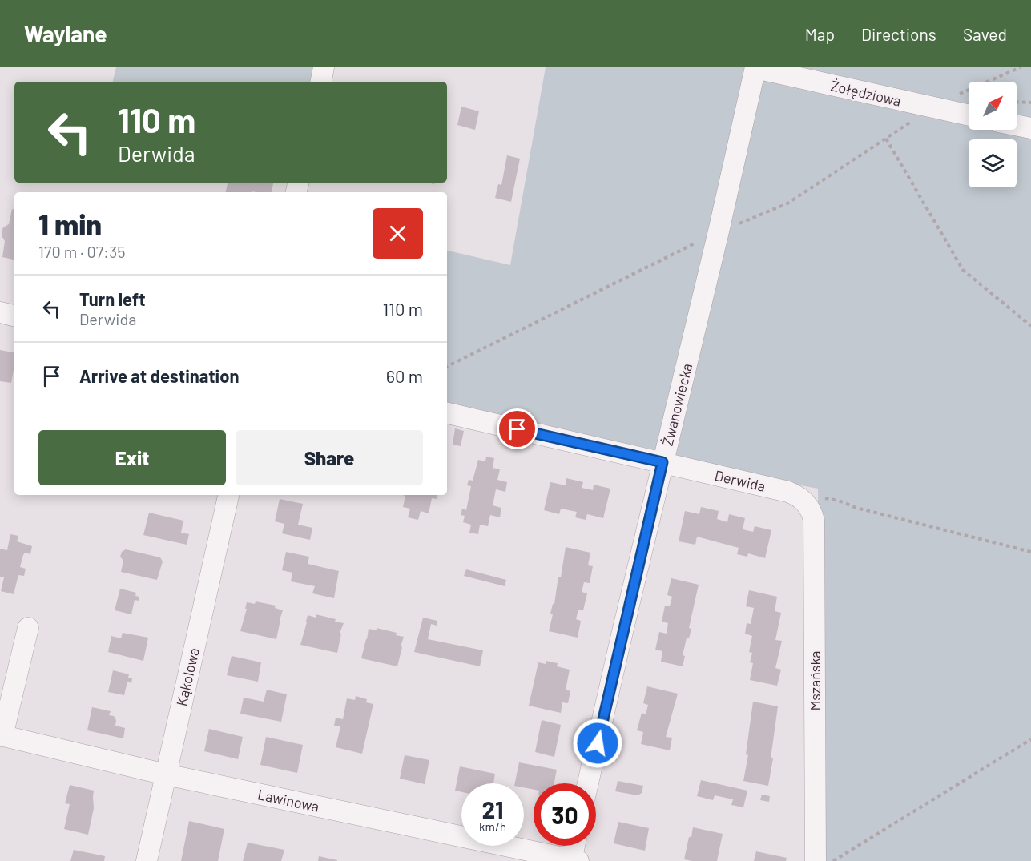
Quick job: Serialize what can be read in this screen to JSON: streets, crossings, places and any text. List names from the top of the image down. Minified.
{"streets":{"street":["Żołędziowa","Żwanowiecka","Derwida","Kąkolowa","Mszańska","Lawinowa"]},"crossings":[["Żołędziowa","Żwanowiecka"],["Żwanowiecka","Derwida"],["Derwida","Mszańska"],["Kąkolowa","Lawinowa"]],"north":"top right","page":{"header":"Waylane","nav":["Map","Directions","Saved"],"turn":["110 m","Derwida"],"heading":["1 min","170 m · 07:35"],"list":[{"name":"Turn left","note":"Derwida","value":"110 m"},{"name":"Arrive at destination","value":"60 m"}],"buttons":["Exit","Share"],"speed":"21 km/h","limit":"30"}}
